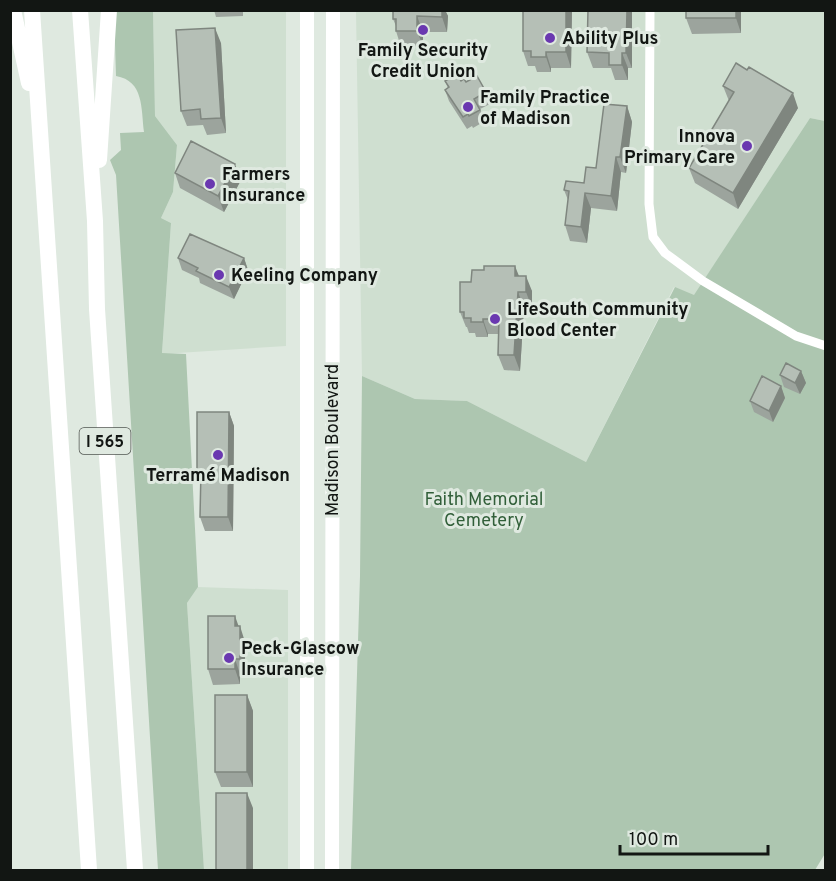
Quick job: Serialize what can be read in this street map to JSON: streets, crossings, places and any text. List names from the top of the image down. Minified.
{"streets":{"highway":["I 565"],"main road":["Madison Boulevard"]},"parks":["Faith Memorial Cemetery"],"places":["Family Security Credit Union","Ability Plus","Family Practice of Madison","Innova Primary Care","Farmers Insurance","Keeling Company","LifeSouth Community Blood Center","Terramé Madison","Peck-Glascow Insurance"],"scale_bar":"100 m"}
